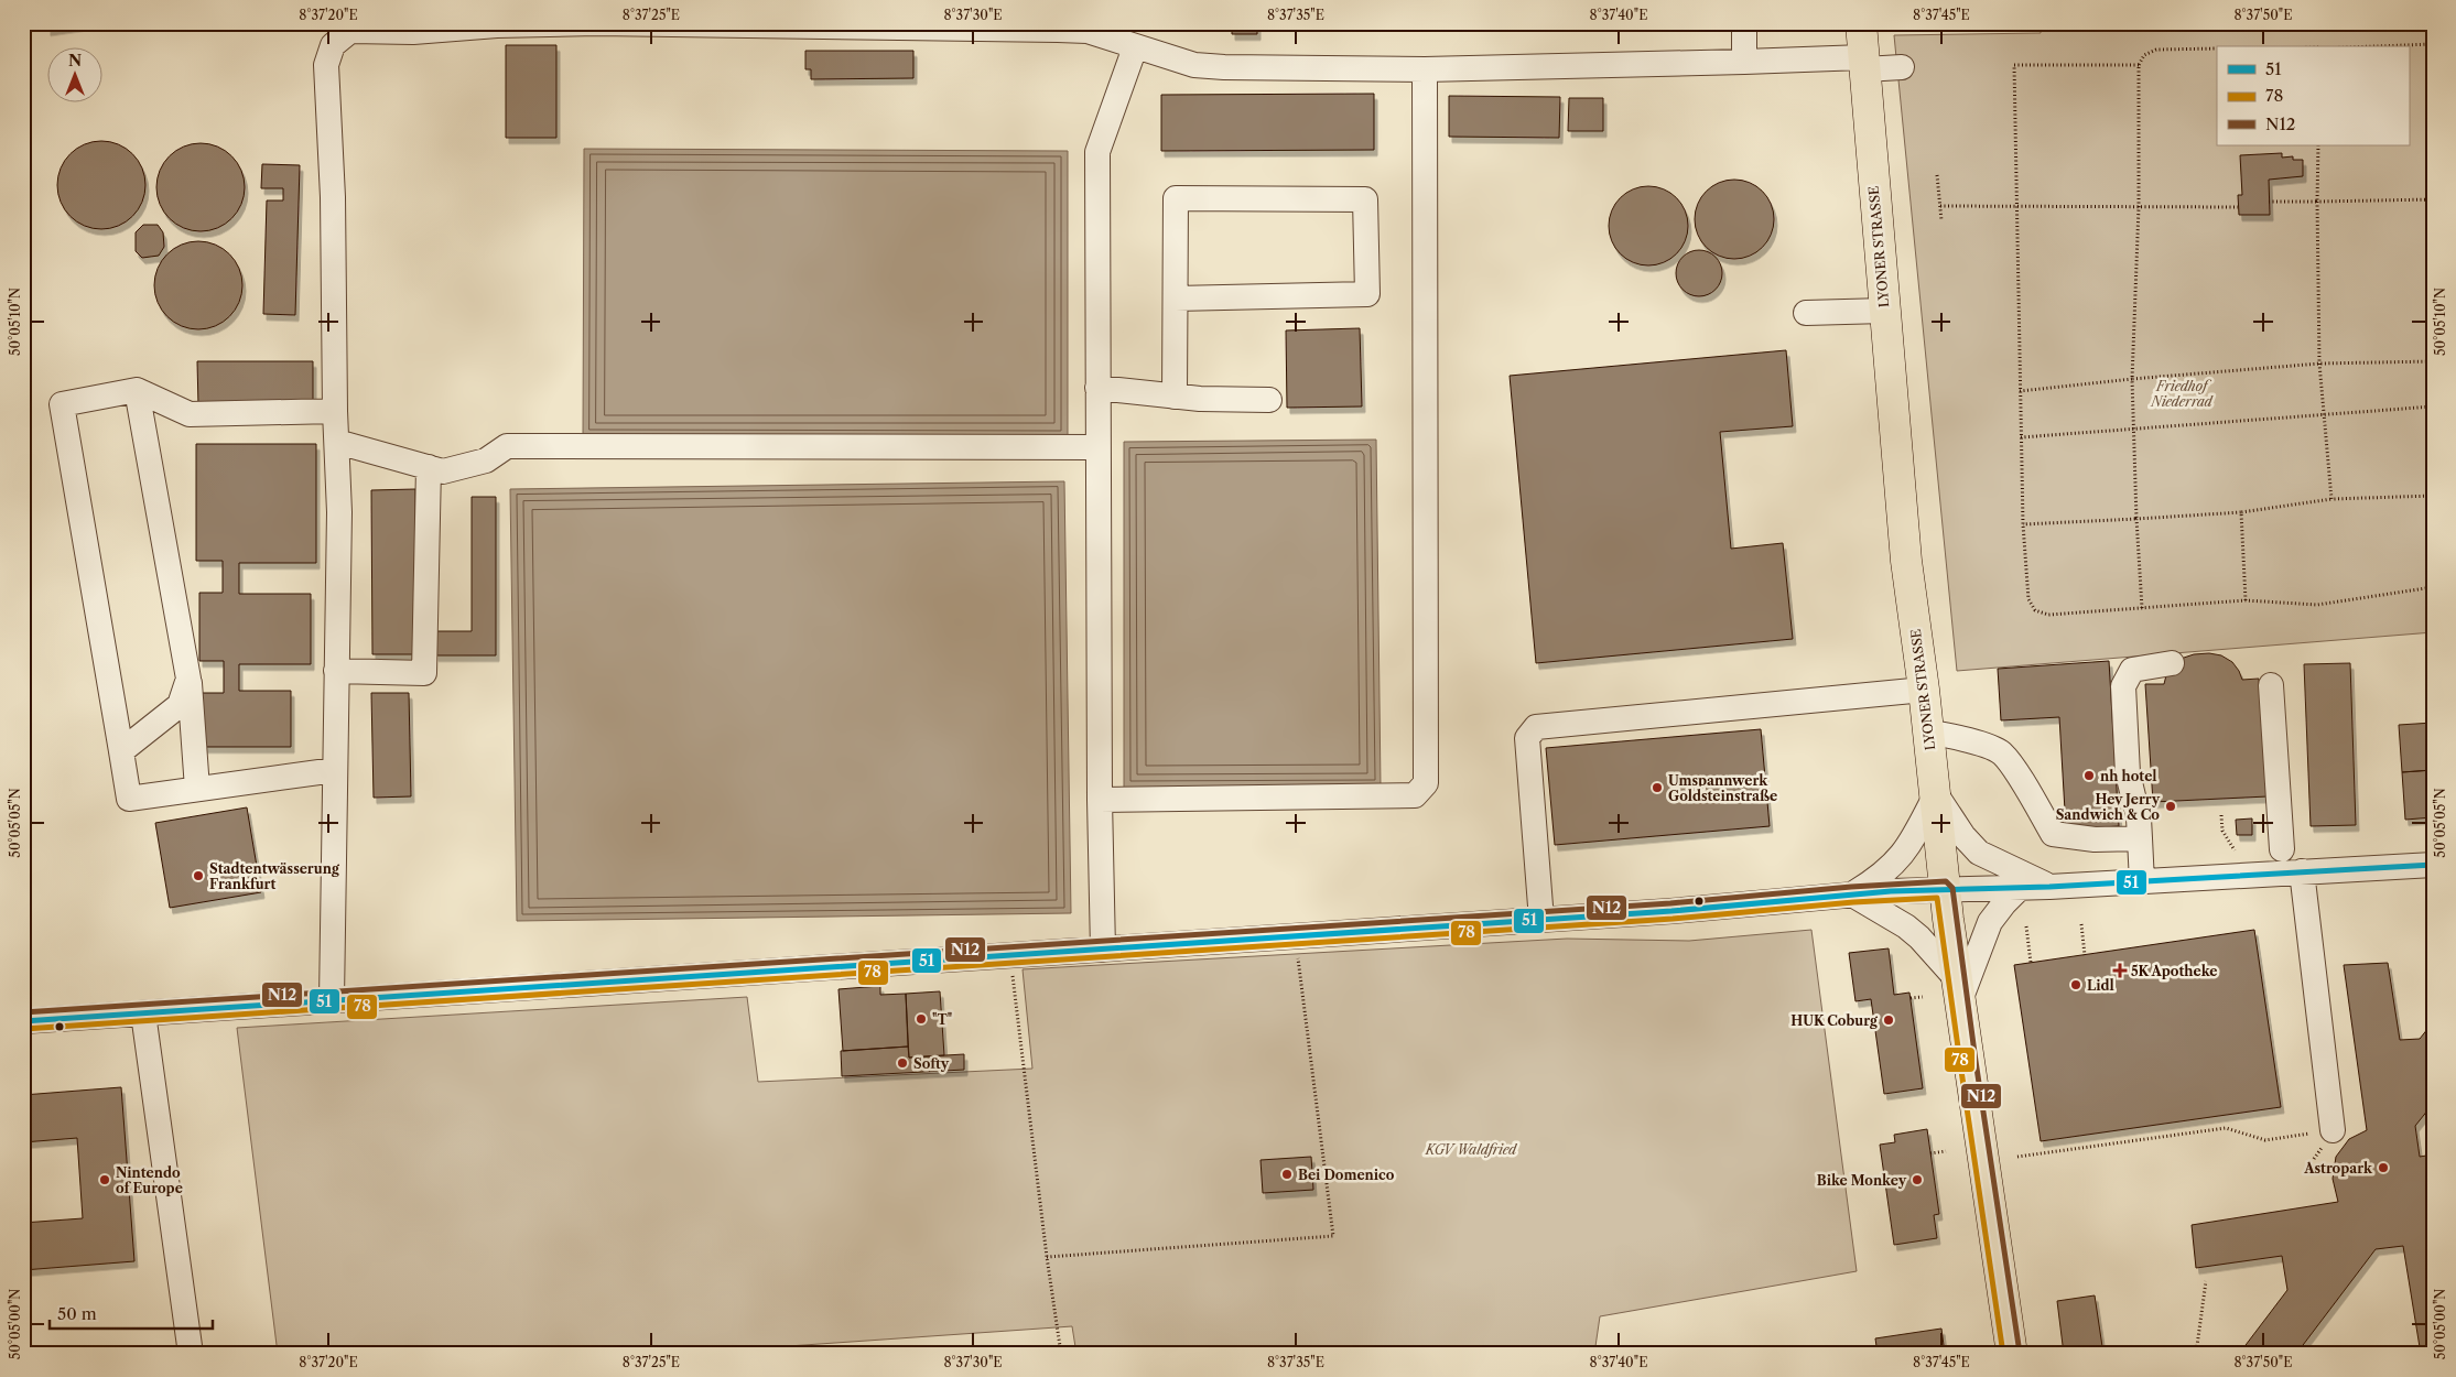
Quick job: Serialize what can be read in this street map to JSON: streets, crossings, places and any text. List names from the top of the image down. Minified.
{"streets":{"main road":["LYONER STRASSE"]},"parks":["Friedhof Niederrad","KGV Waldfried"],"places":{"other":["nh hotel","Umspannwerk Goldsteinstraße","Hey Jerry Sandwich & Co","Stadtentwässerung Frankfurt","Lidl","\"T\"","HUK Coburg","Softy","Astropark","Bei Domenico","Nintendo of Europe","Bike Monkey"],"health":["5K Apotheke"]},"lines":["transit line 51","transit line N12","transit line 78"],"legend":["51","78","N12"],"scale_bar":"50 m","north":"top","coordinates":["8°37'20\"E","8°37'25\"E","8°37'30\"E","8°37'35\"E","8°37'40\"E","8°37'45\"E","8°37'50\"E","50°05'10\"N","50°05'05\"N","50°05'00\"N"]}
